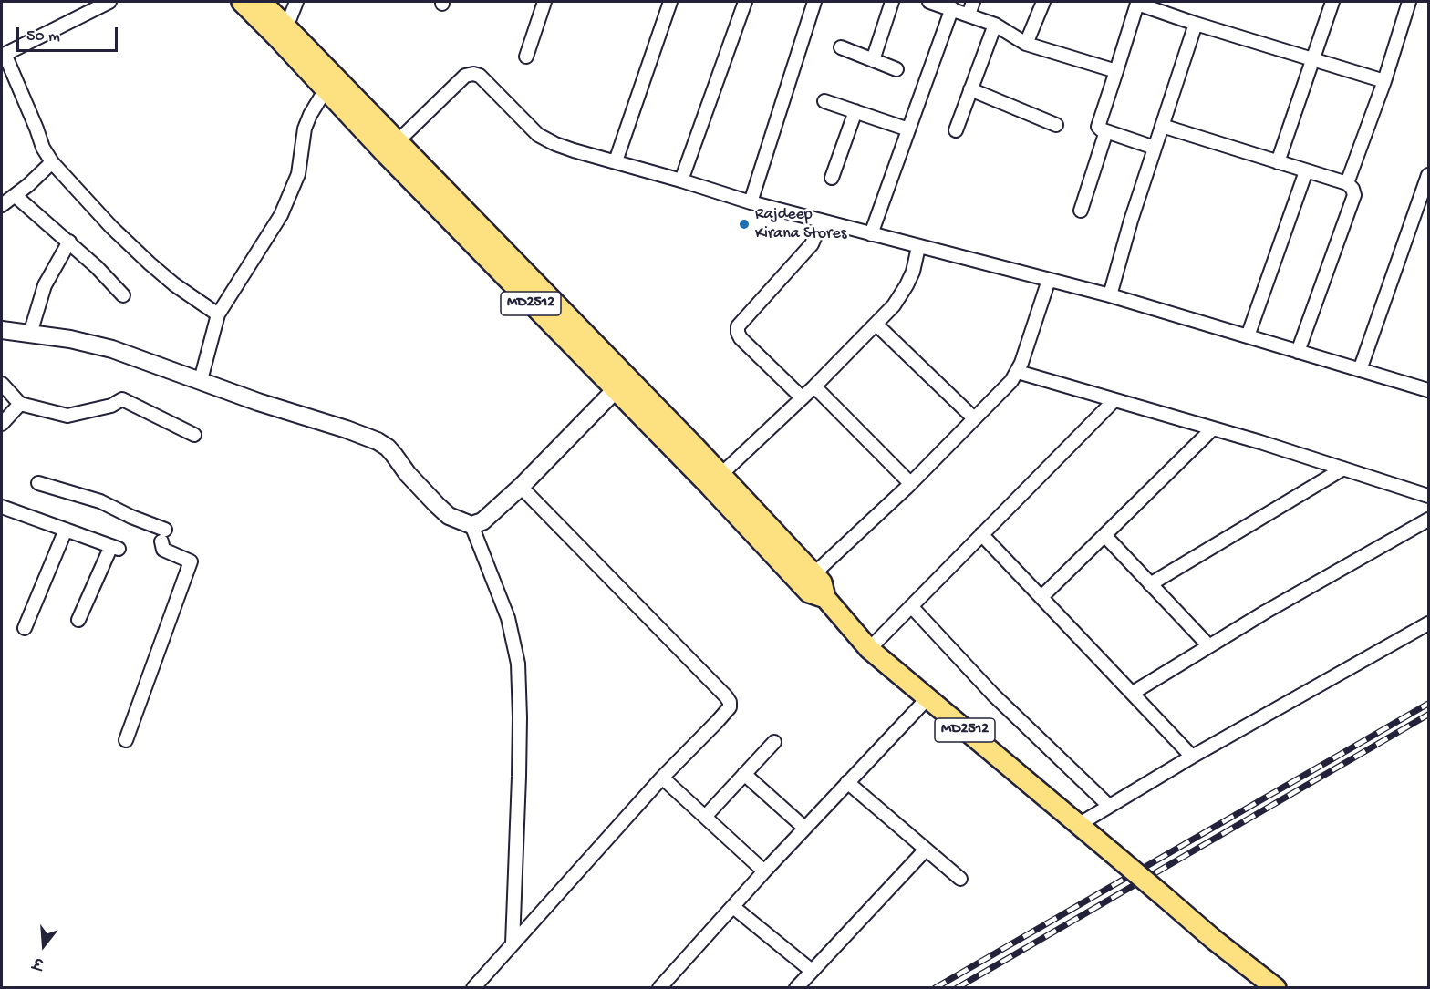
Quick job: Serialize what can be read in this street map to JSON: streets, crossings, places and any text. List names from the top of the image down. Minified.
{"streets":{"main road":["MD2512"]},"places":["Rajdeep Kirana Stores"],"scale_bar":"50 m","north":"bottom"}
